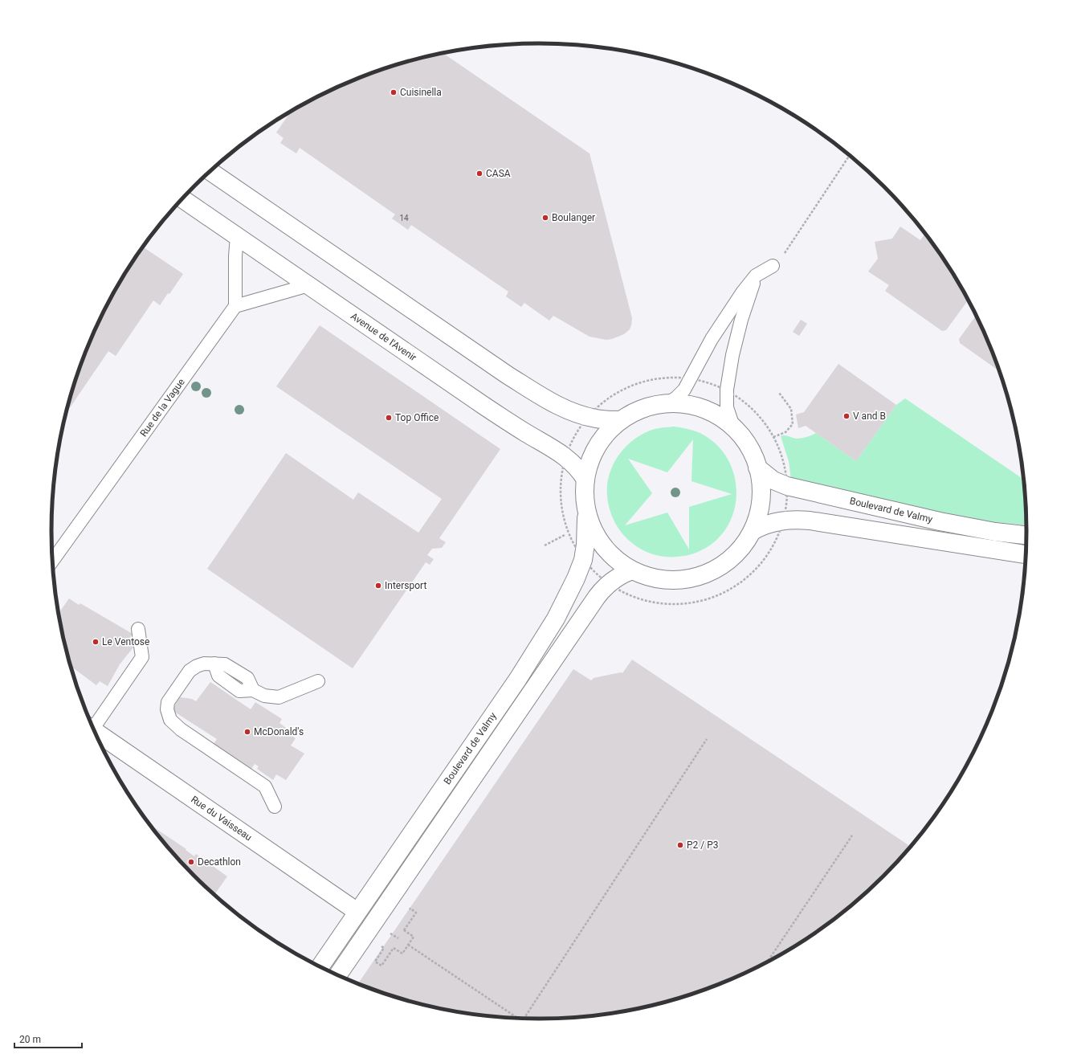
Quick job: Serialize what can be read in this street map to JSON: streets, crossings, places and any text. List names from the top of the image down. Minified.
{"streets":{"main road":["Avenue de l'Avenir","Boulevard de Valmy","Rue du Vaisseau"],"lane":["Rue de la Vague"]},"crossings":[["Boulevard de Valmy","Rue du Vaisseau"]],"places":["Cuisinella","CASA","Boulanger","V and B","Top Office","Intersport","Le Ventose","McDonald's","P2 / P3","Decathlon"],"house_numbers":["14"],"scale_bar":"20 m"}
